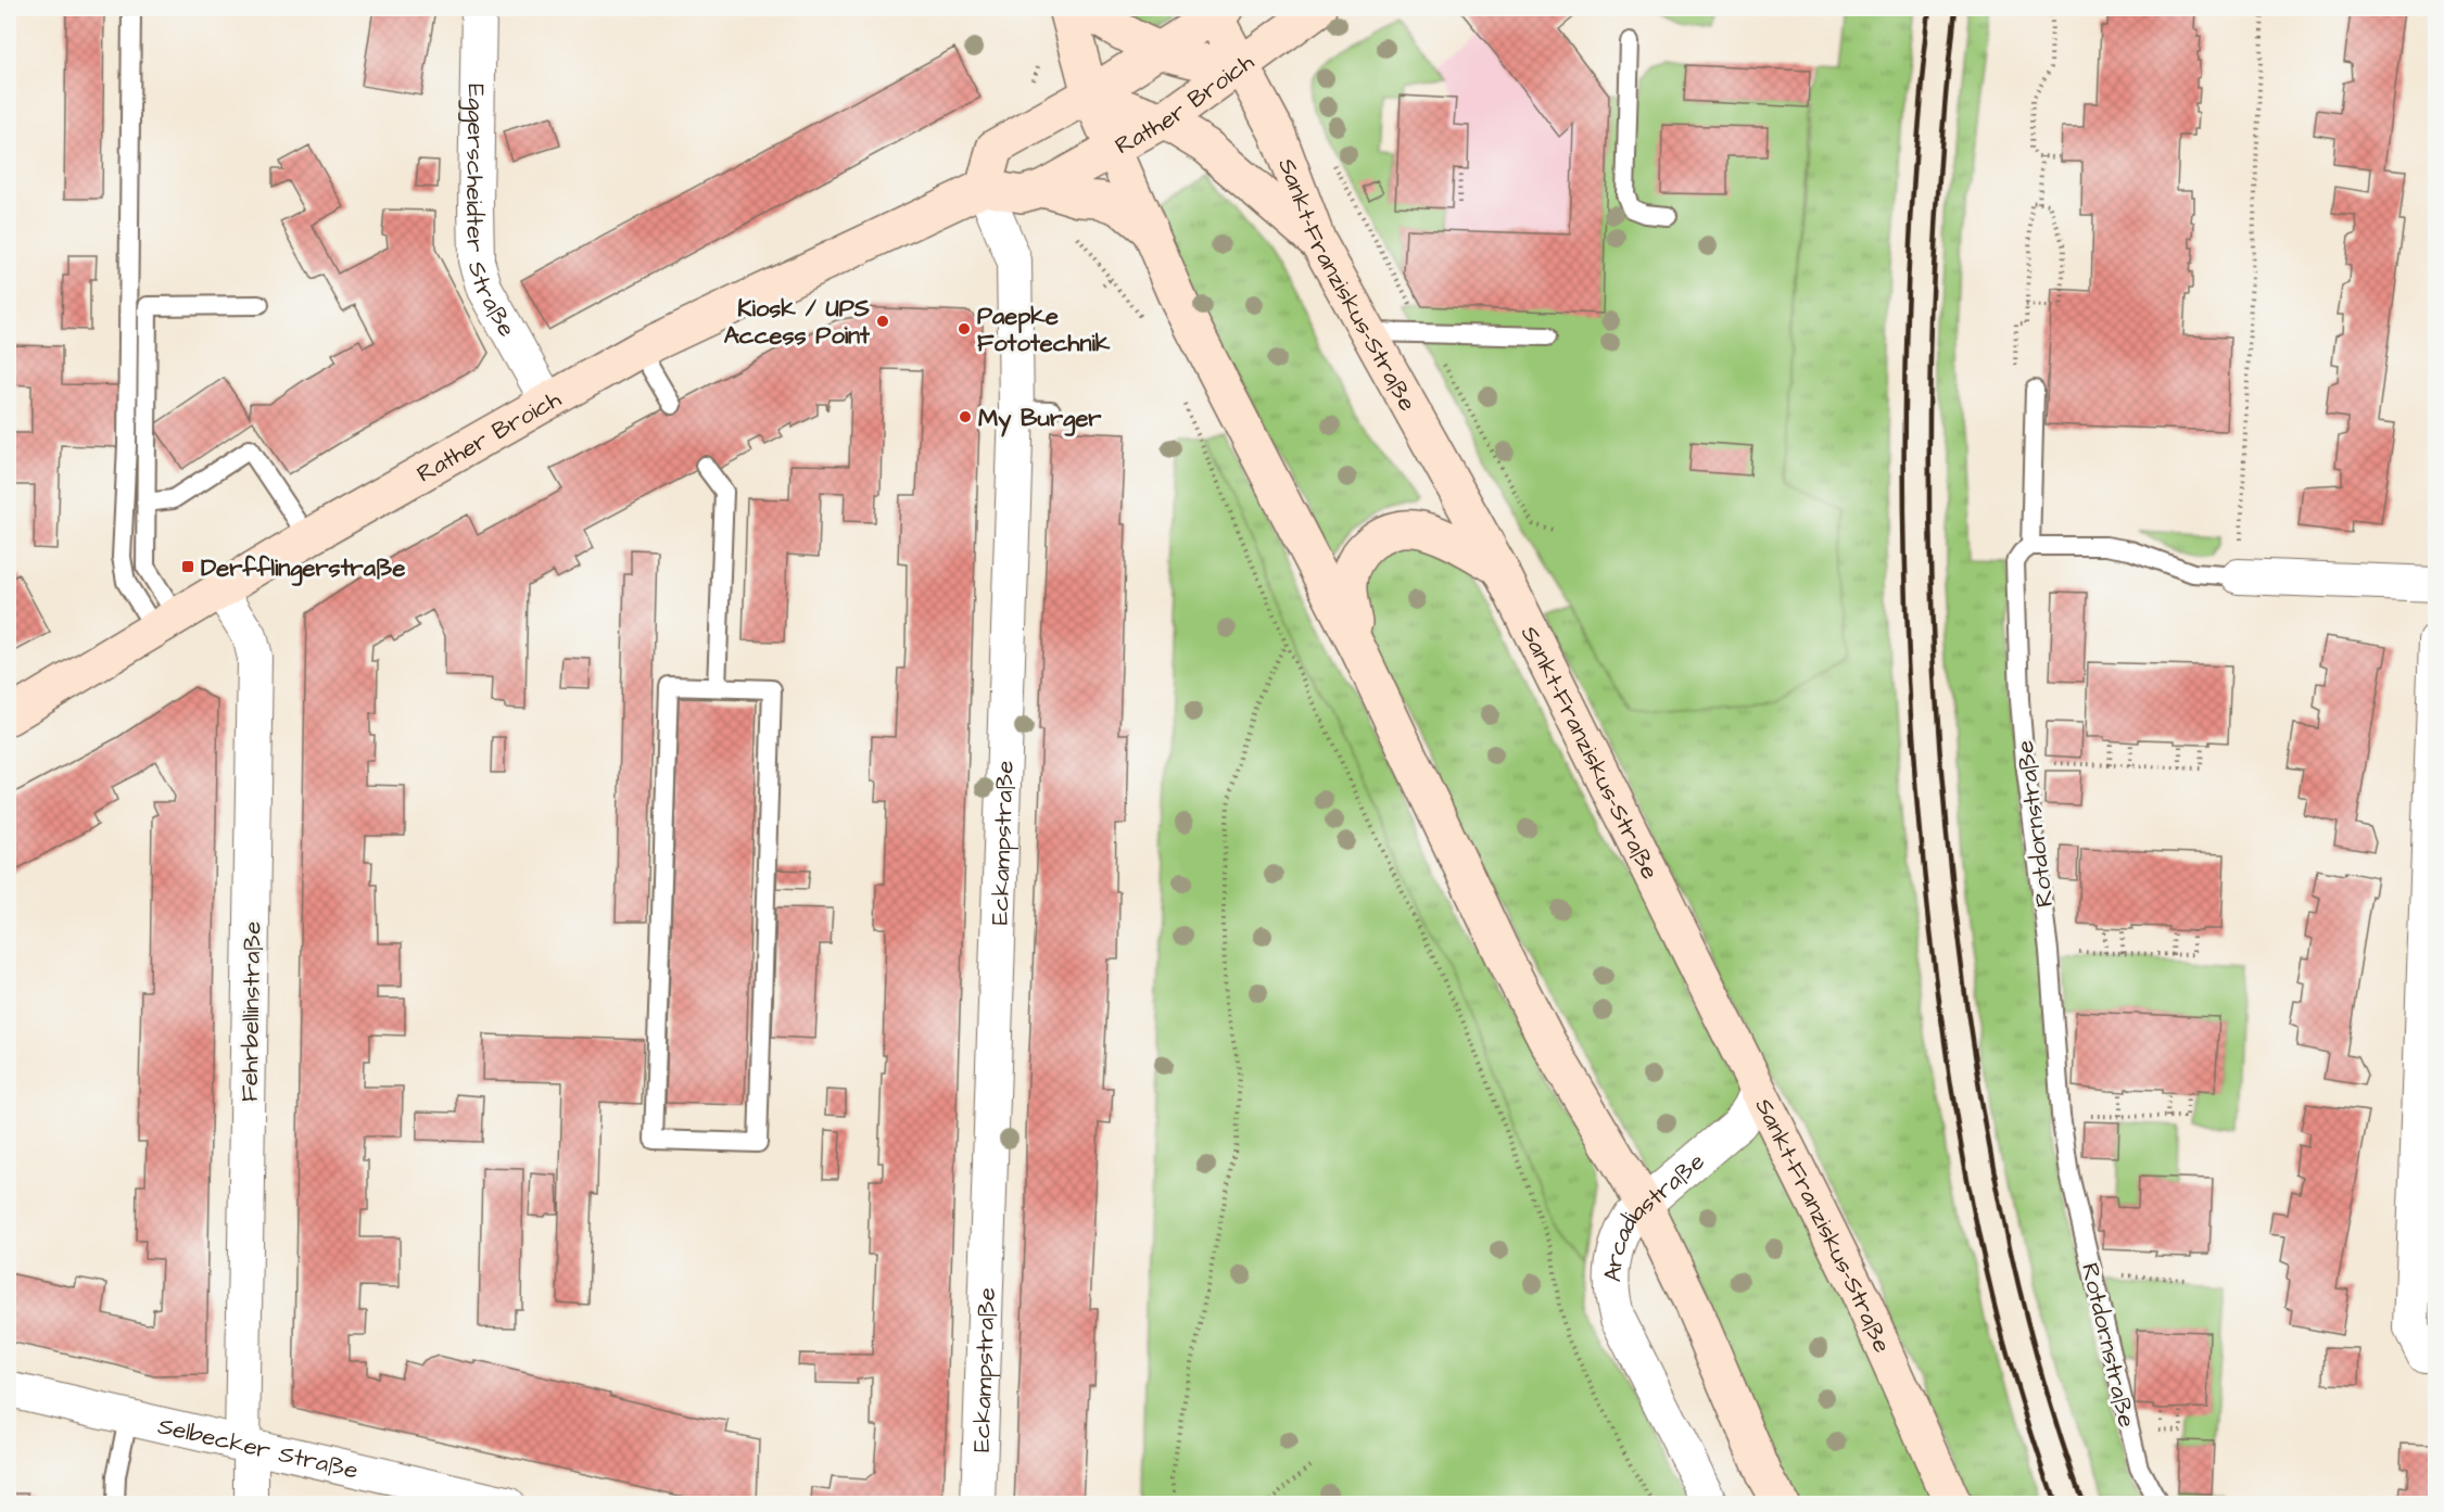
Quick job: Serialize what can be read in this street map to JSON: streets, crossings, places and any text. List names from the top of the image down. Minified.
{"streets":{"main road":["Rather Broich","Sankt-Franziskus-Straße"],"street":["Eggerscheidter Straße","Eckampstraße","Fehrbellinstraße","Arcadiastraße","Selbecker Straße"],"lane":["Rotdornstraße"]},"crossings":[["Rather Broich","Eggerscheidter Straße"],["Rather Broich","Sankt-Franziskus-Straße"],["Rather Broich","Eckampstraße"],["Rather Broich","Fehrbellinstraße"],["Sankt-Franziskus-Straße","Arcadiastraße"],["Fehrbellinstraße","Selbecker Straße"]],"places":{"other":["Kiosk / UPS Access Point","Paepke Fototechnik","My Burger"],"transit":["Derfflingerstraße"]}}
